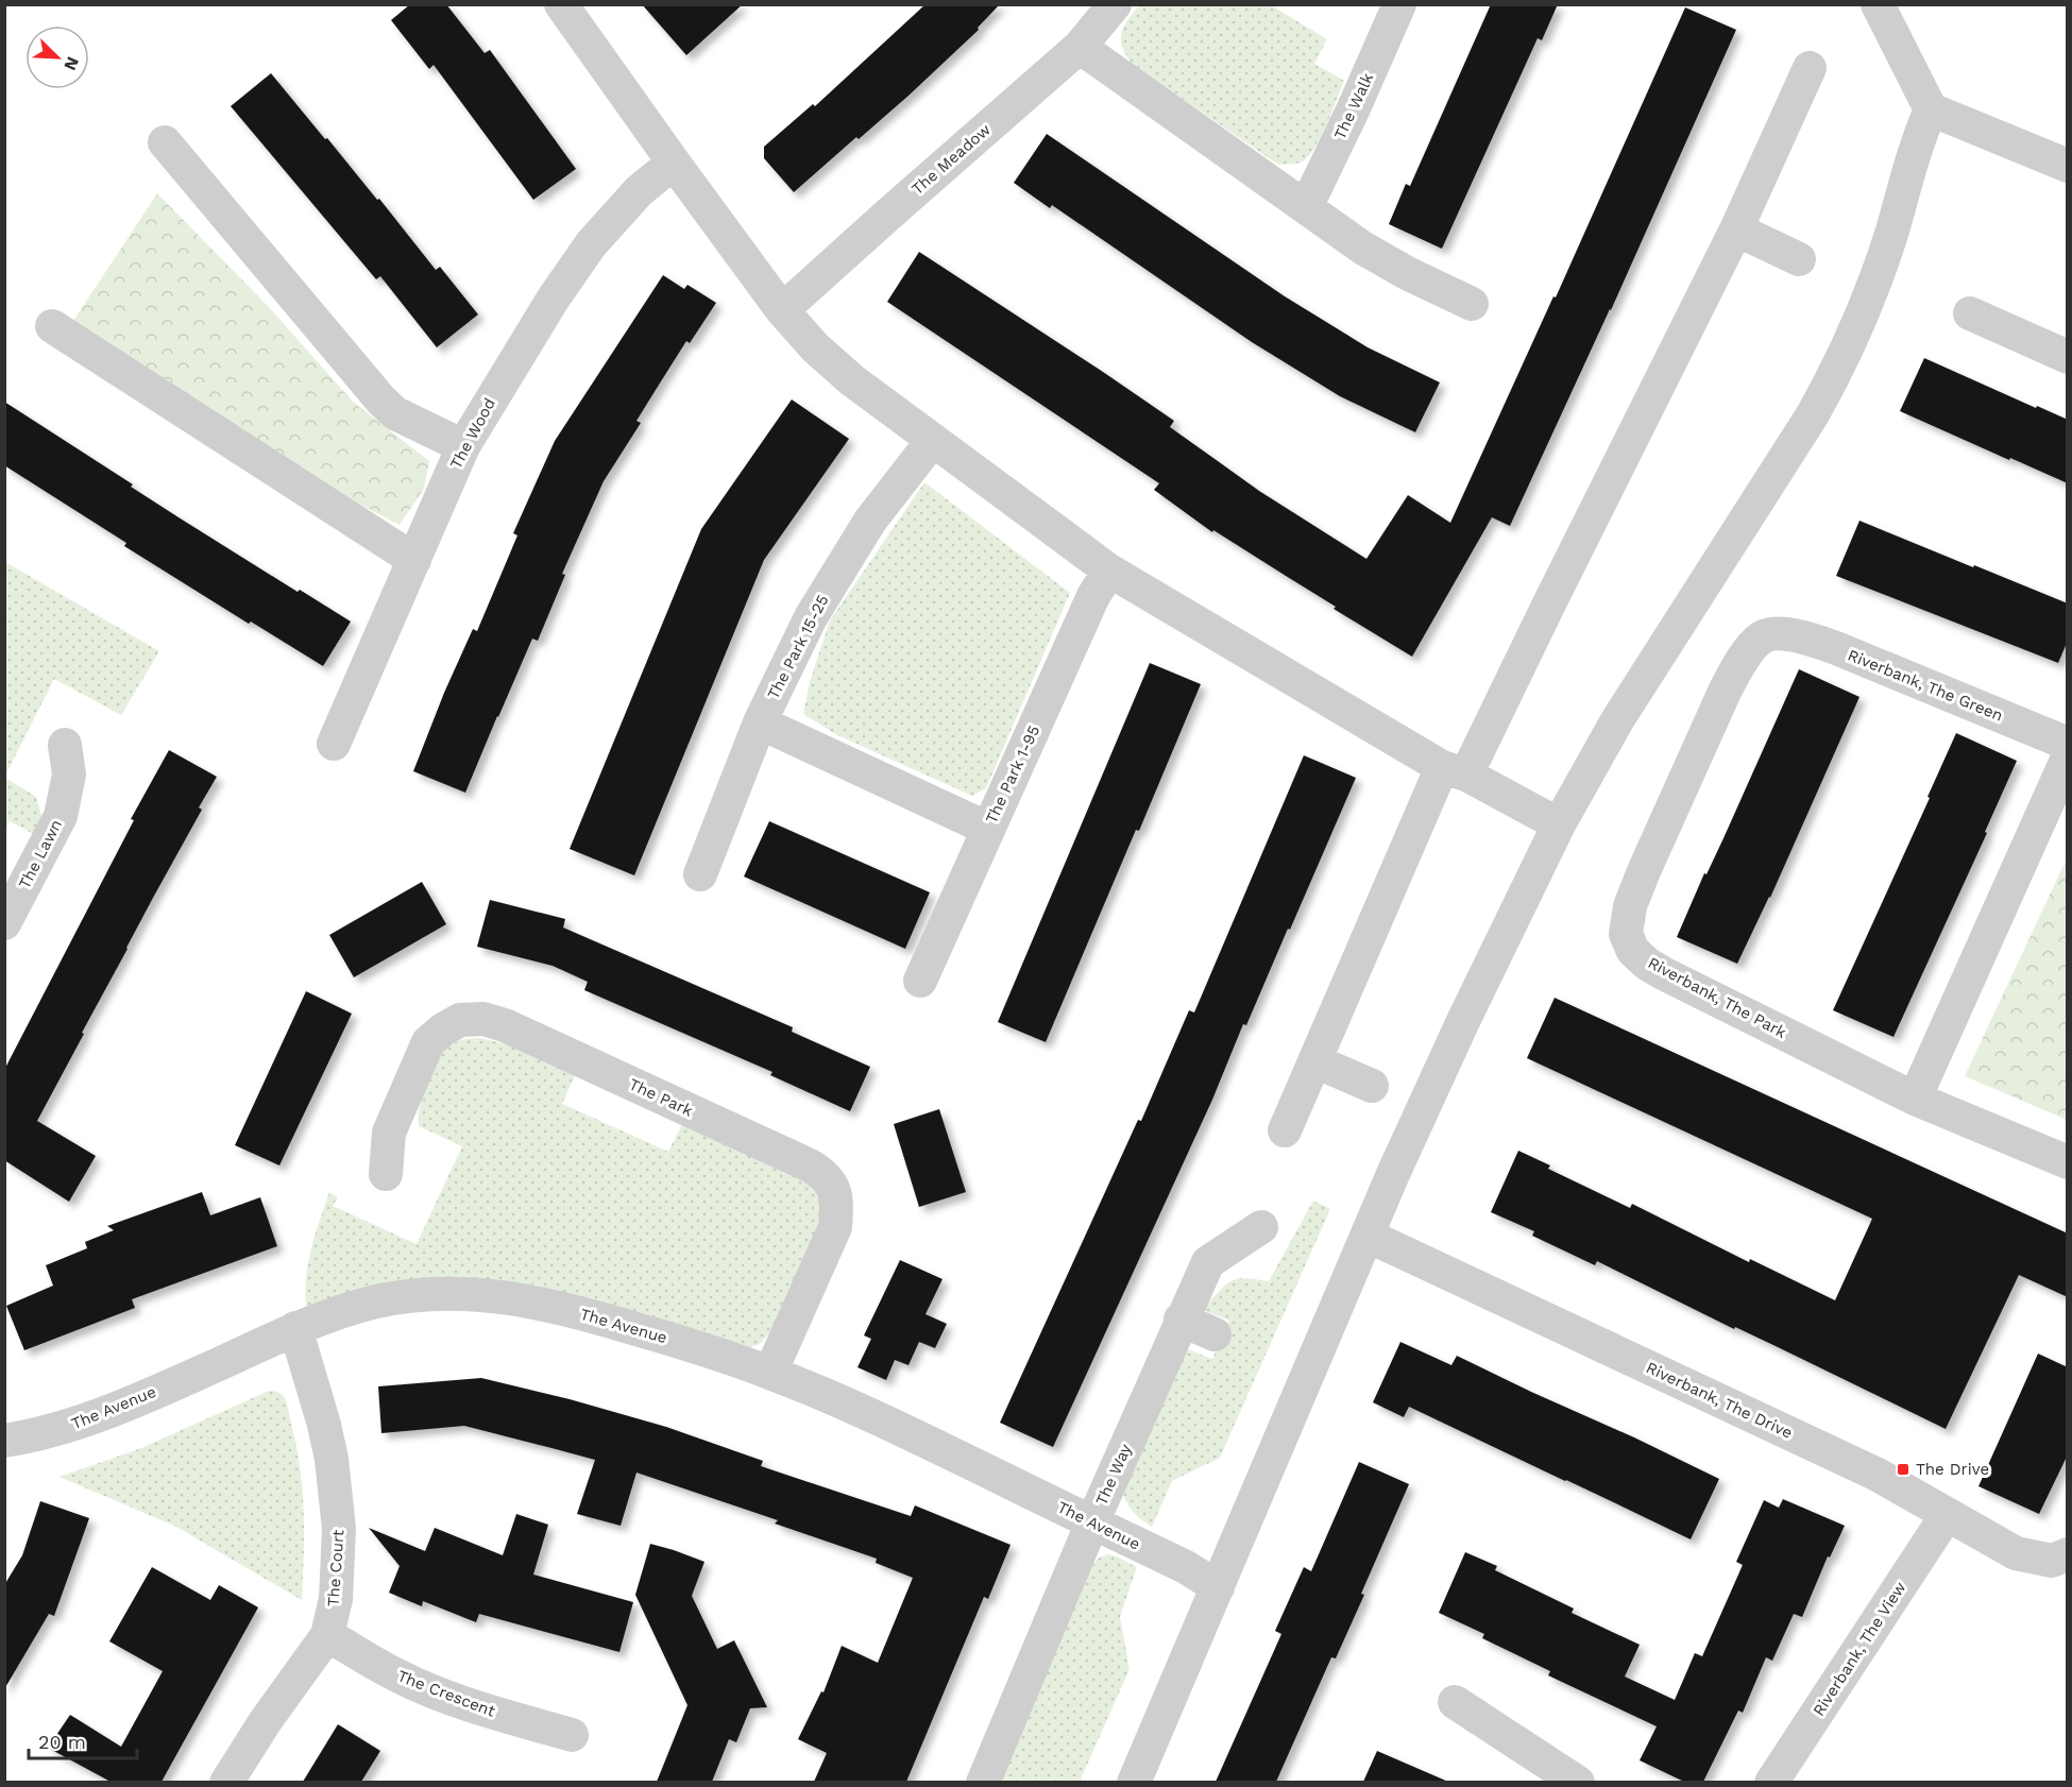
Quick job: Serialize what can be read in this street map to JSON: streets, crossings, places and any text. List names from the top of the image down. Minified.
{"streets":{"street":["The Walk","The Meadow","The Wood","The Park 15-25","Riverbank, The Green","The Park 1-95","The Lawn","Riverbank, The Park","The Park","The Avenue","Riverbank, The Drive","The Way","The Court","Riverbank, The View","The Crescent"]},"crossings":[["Riverbank, The Green","Riverbank, The Park"],["The Park","The Avenue"],["The Avenue","The Way"],["The Avenue","The Court"],["Riverbank, The Drive","Riverbank, The View"],["The Court","The Crescent"]],"places":{"transit":["The Drive"]},"scale_bar":"20 m","north":"bottom right"}
